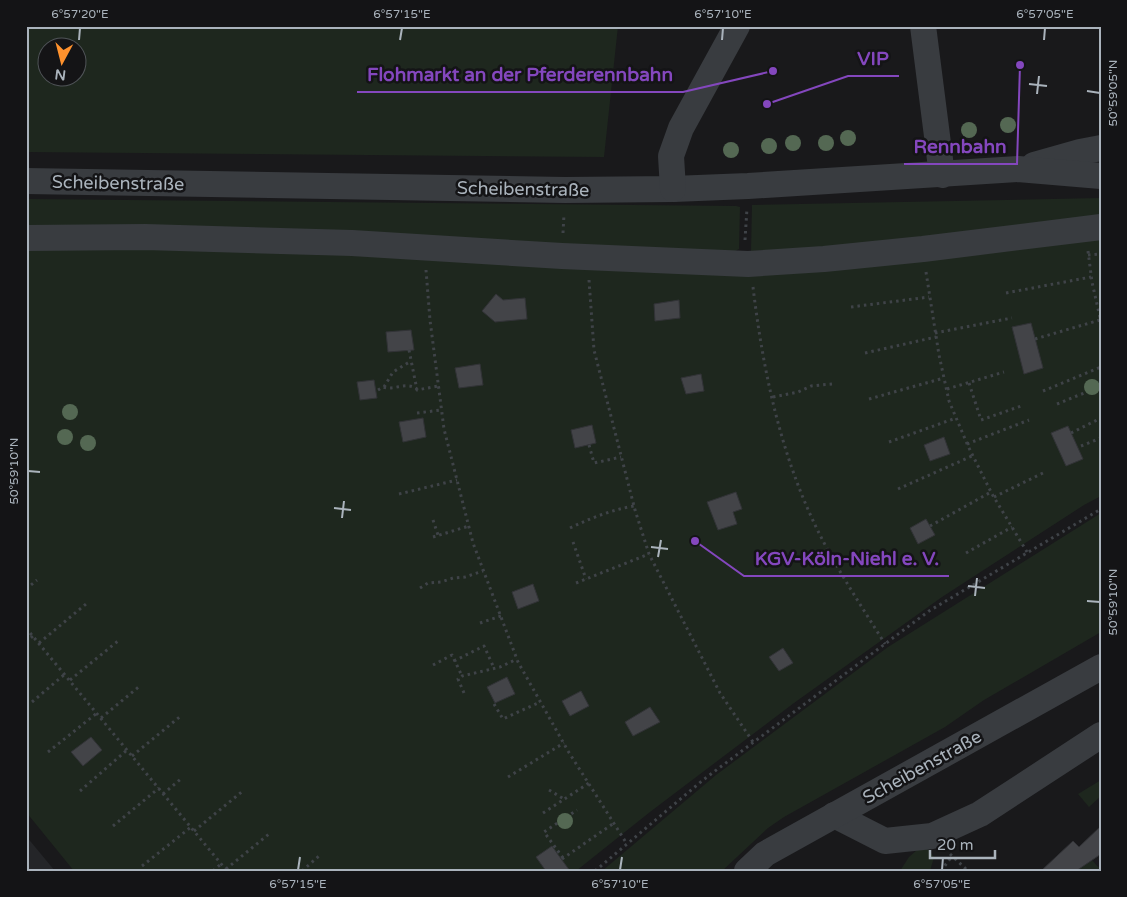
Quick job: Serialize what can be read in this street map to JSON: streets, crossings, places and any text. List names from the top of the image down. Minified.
{"streets":{"street":["Scheibenstraße"]},"places":["Rennbahn","Flohmarkt an der Pferderennbahn","VIP","KGV-Köln-Niehl e. V."],"scale_bar":"20 m","north":"bottom","coordinates":["6°57'20\"E","6°57'15\"E","6°57'10\"E","6°57'05\"E","50°59'05\"N","50°59'10\"N"]}
